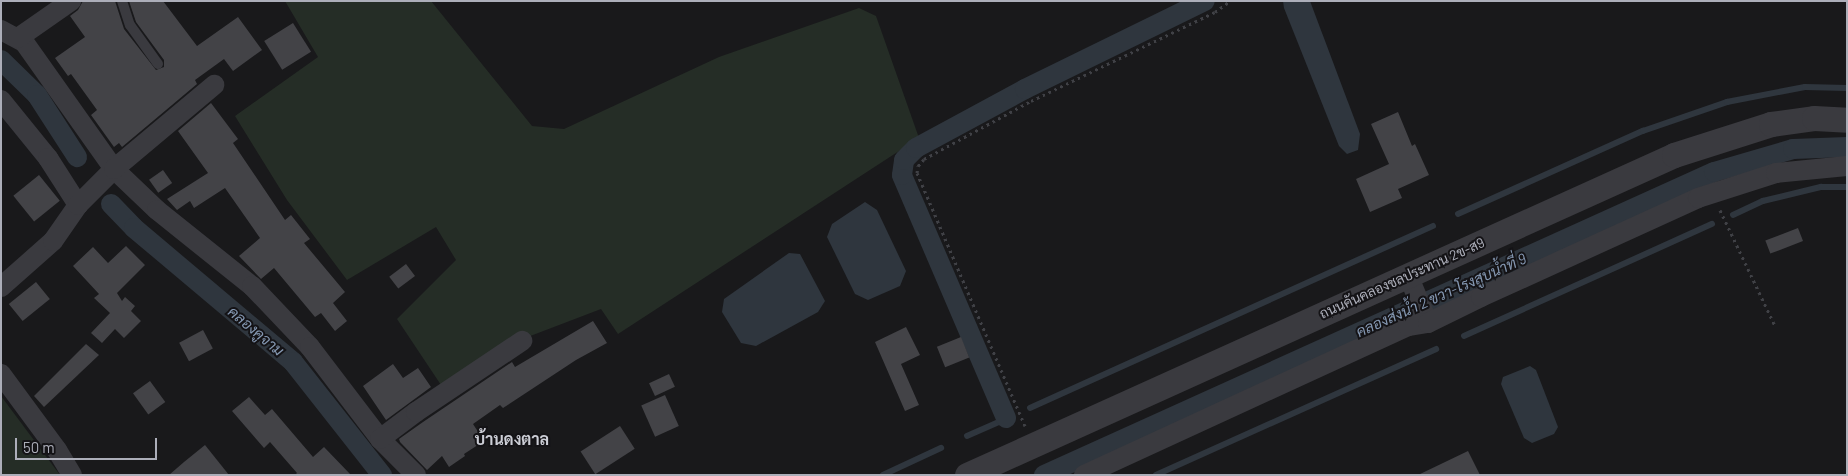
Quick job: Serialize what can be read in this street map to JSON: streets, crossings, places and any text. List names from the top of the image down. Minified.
{"streets":{"street":["ถนนคันคลองชลประทาน 2ข-ส9"]},"districts":["บ้านดงตาล"],"water":["คลองส่งน้ำ 2 ขวา-โรงสูบน้ำที่ 9","คลองคูจาม"],"scale_bar":"50 m"}
